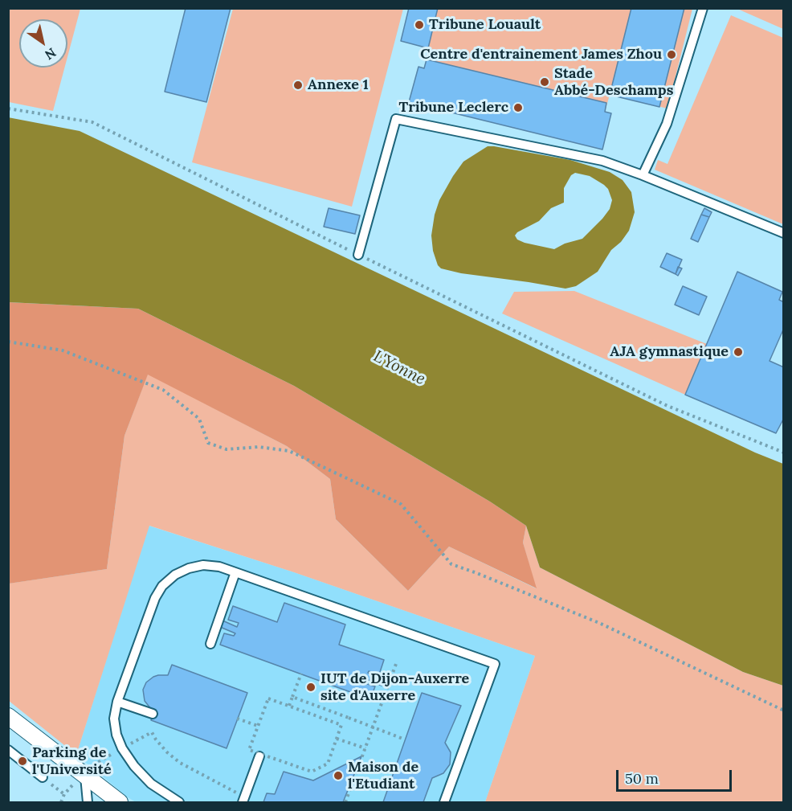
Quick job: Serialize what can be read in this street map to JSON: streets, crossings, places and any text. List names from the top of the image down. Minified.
{"water":["L'Yonne"],"places":["Tribune Louault","Centre d'entrainement James Zhou","Stade Abbé-Deschamps","Annexe 1","Tribune Leclerc","AJA gymnastique","IUT de Dijon-Auxerre site d'Auxerre","Parking de l'Université","Maison de l'Etudiant"],"scale_bar":"50 m","north":"bottom right"}
